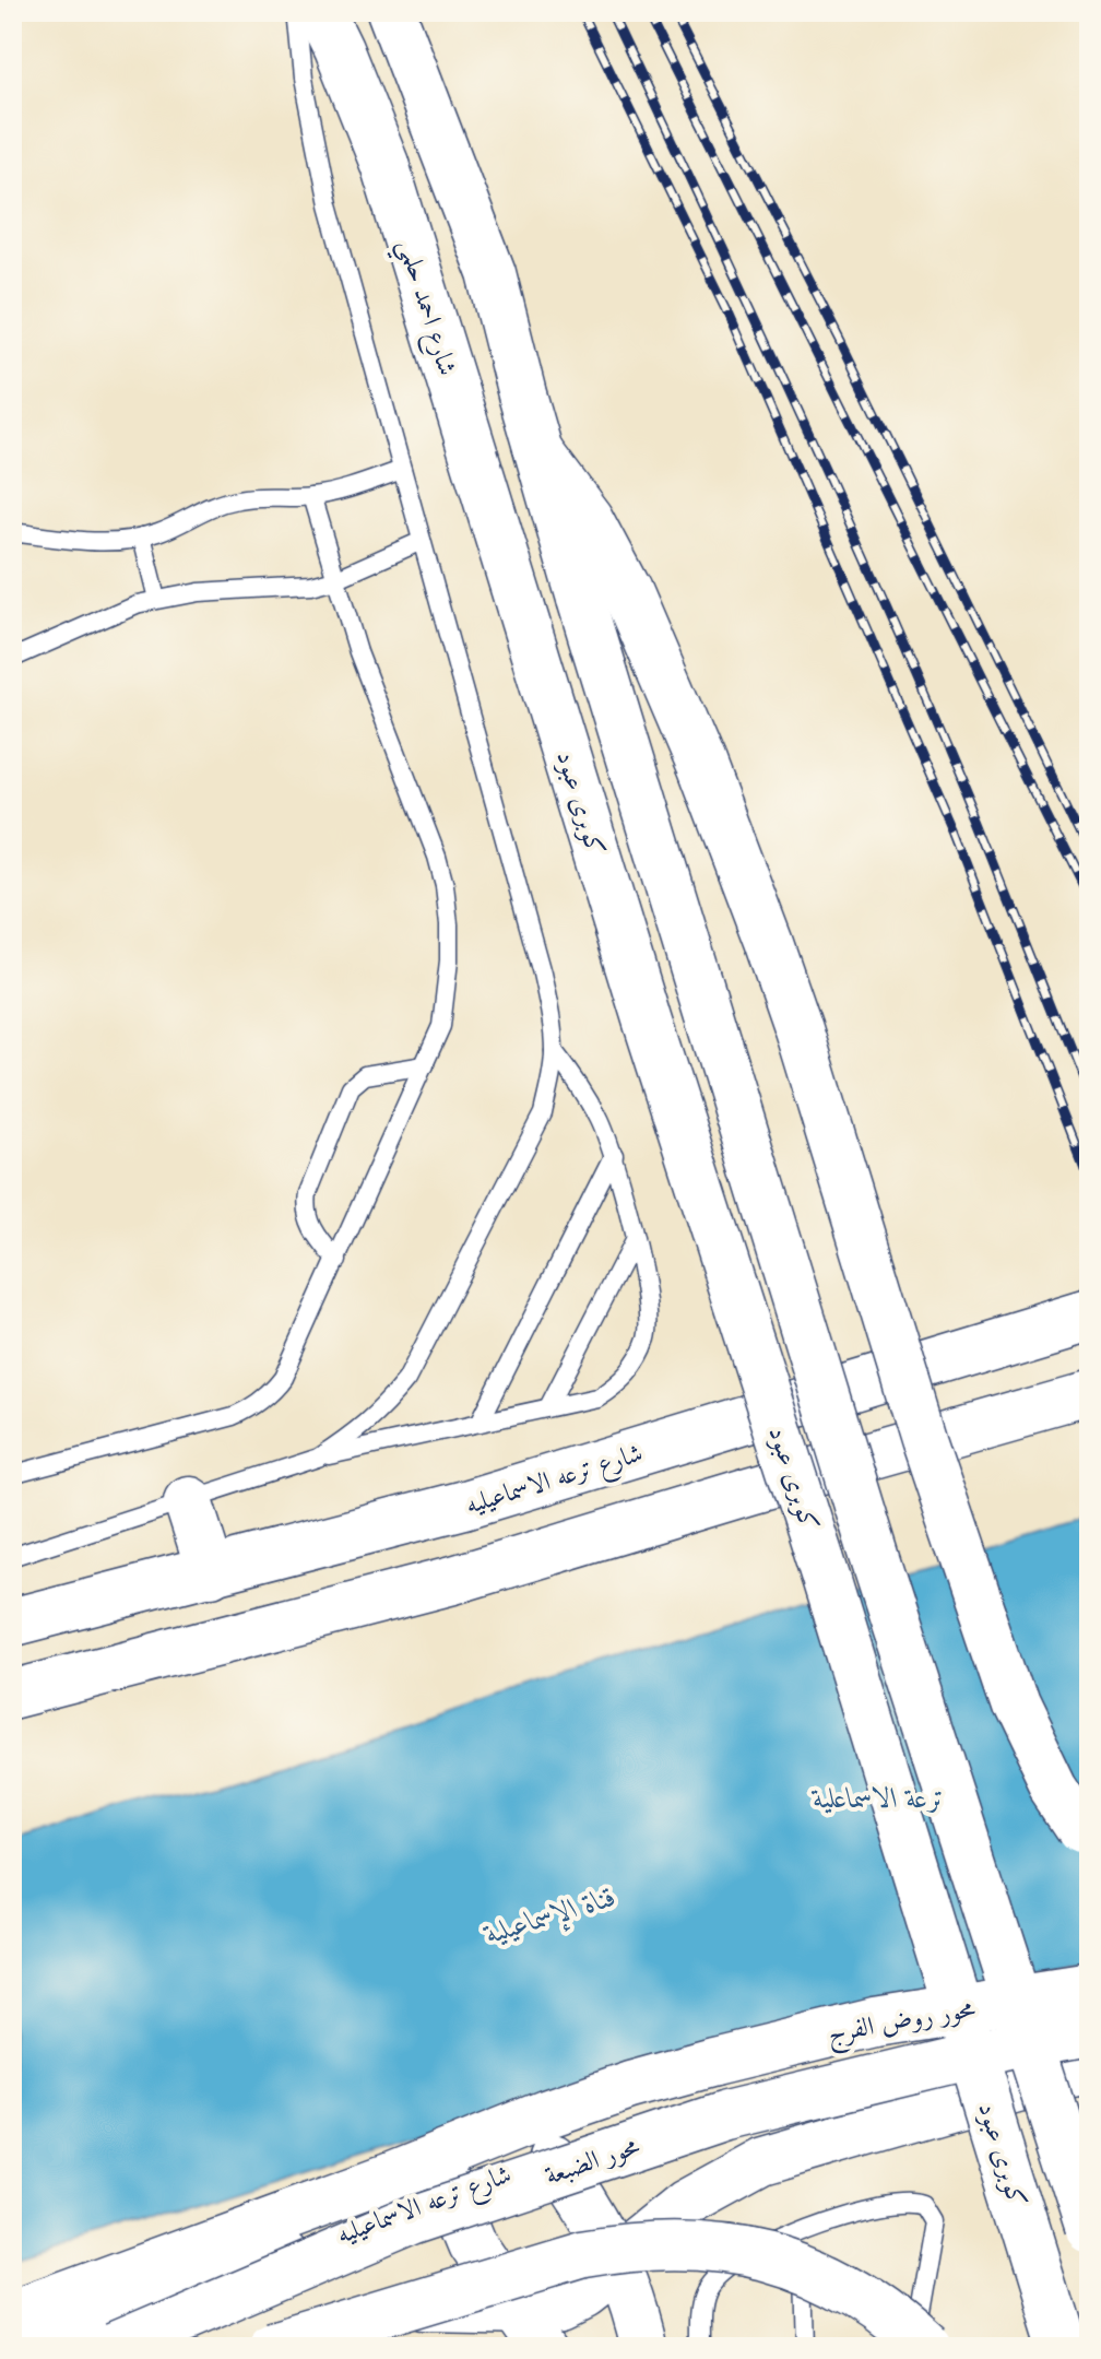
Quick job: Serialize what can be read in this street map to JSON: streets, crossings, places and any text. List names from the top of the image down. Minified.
{"streets":{"main road":["شارع احمد حلمي","كوبرى عبود","شارع ترعه الاسماعيليه","محور روض الفرج","محور الضبعة"]},"crossings":[["شارع احمد حلمي","كوبرى عبود"]],"water":["ترعة الاسماعلية","قناة الإسماعيلية"]}
